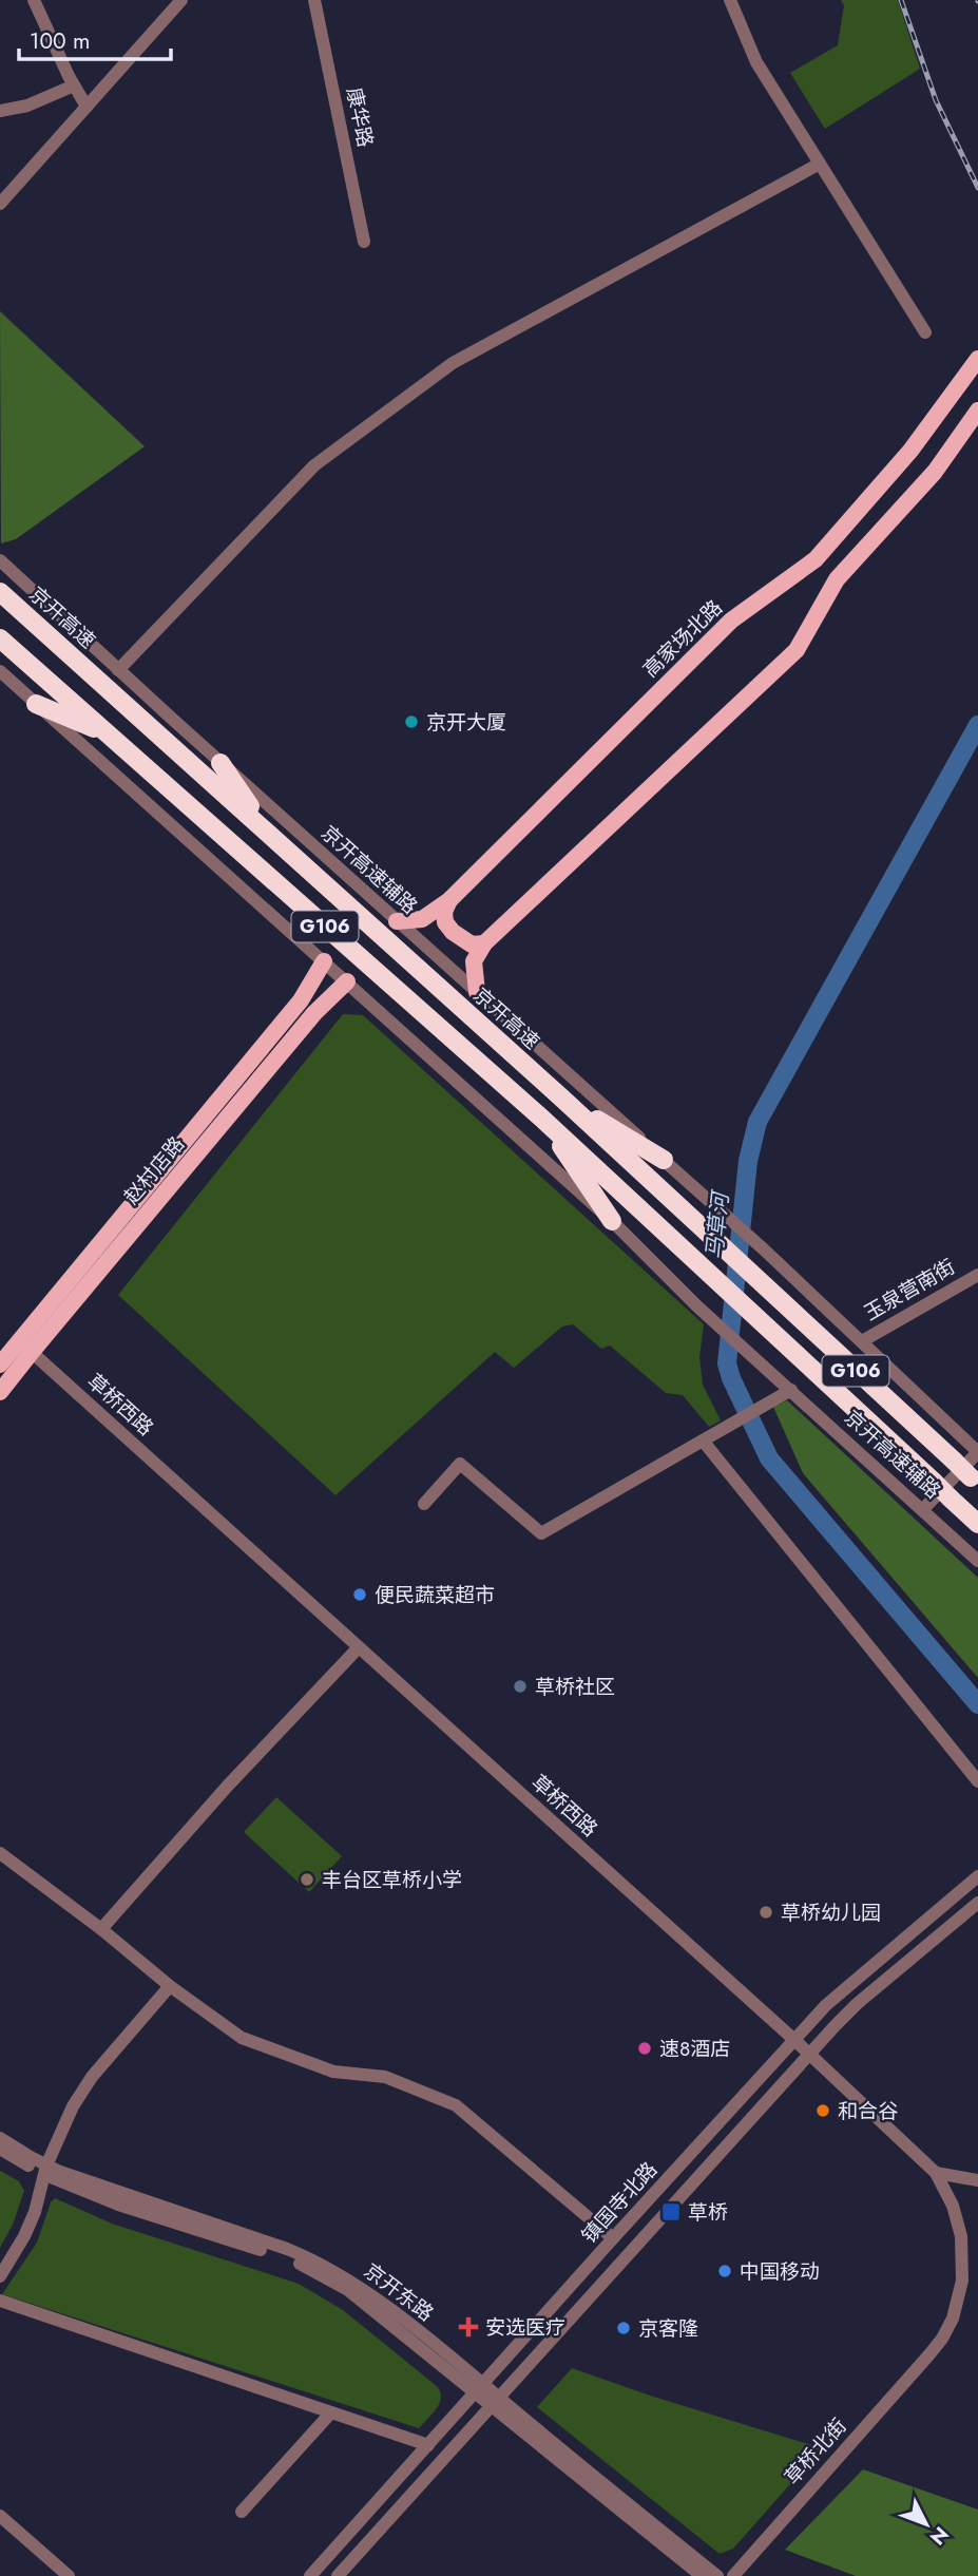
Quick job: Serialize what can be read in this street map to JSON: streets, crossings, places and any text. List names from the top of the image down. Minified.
{"streets":{"highway":["京开高速","G106"],"main road":["高家场北路","赵村店路"],"street":["康华路","京开高速辅路","玉泉营南街","草桥西路","镇国寺北路","京开东路","草桥北街"]},"crossings":[["高家场北路","京开高速辅路"],["京开高速辅路","玉泉营南街"],["赵村店路","草桥西路"],["草桥西路","镇国寺北路"],["草桥西路","草桥北街"],["镇国寺北路","京开东路"]],"water":["马草河"],"places":{"other":["京开大厦","便民蔬菜超市","草桥社区","丰台区草桥小学","草桥幼儿园","速8酒店","和合谷","中国移动","京客隆"],"transit":["草桥"],"health":["安选医疗"]},"scale_bar":"100 m","north":"bottom right"}
